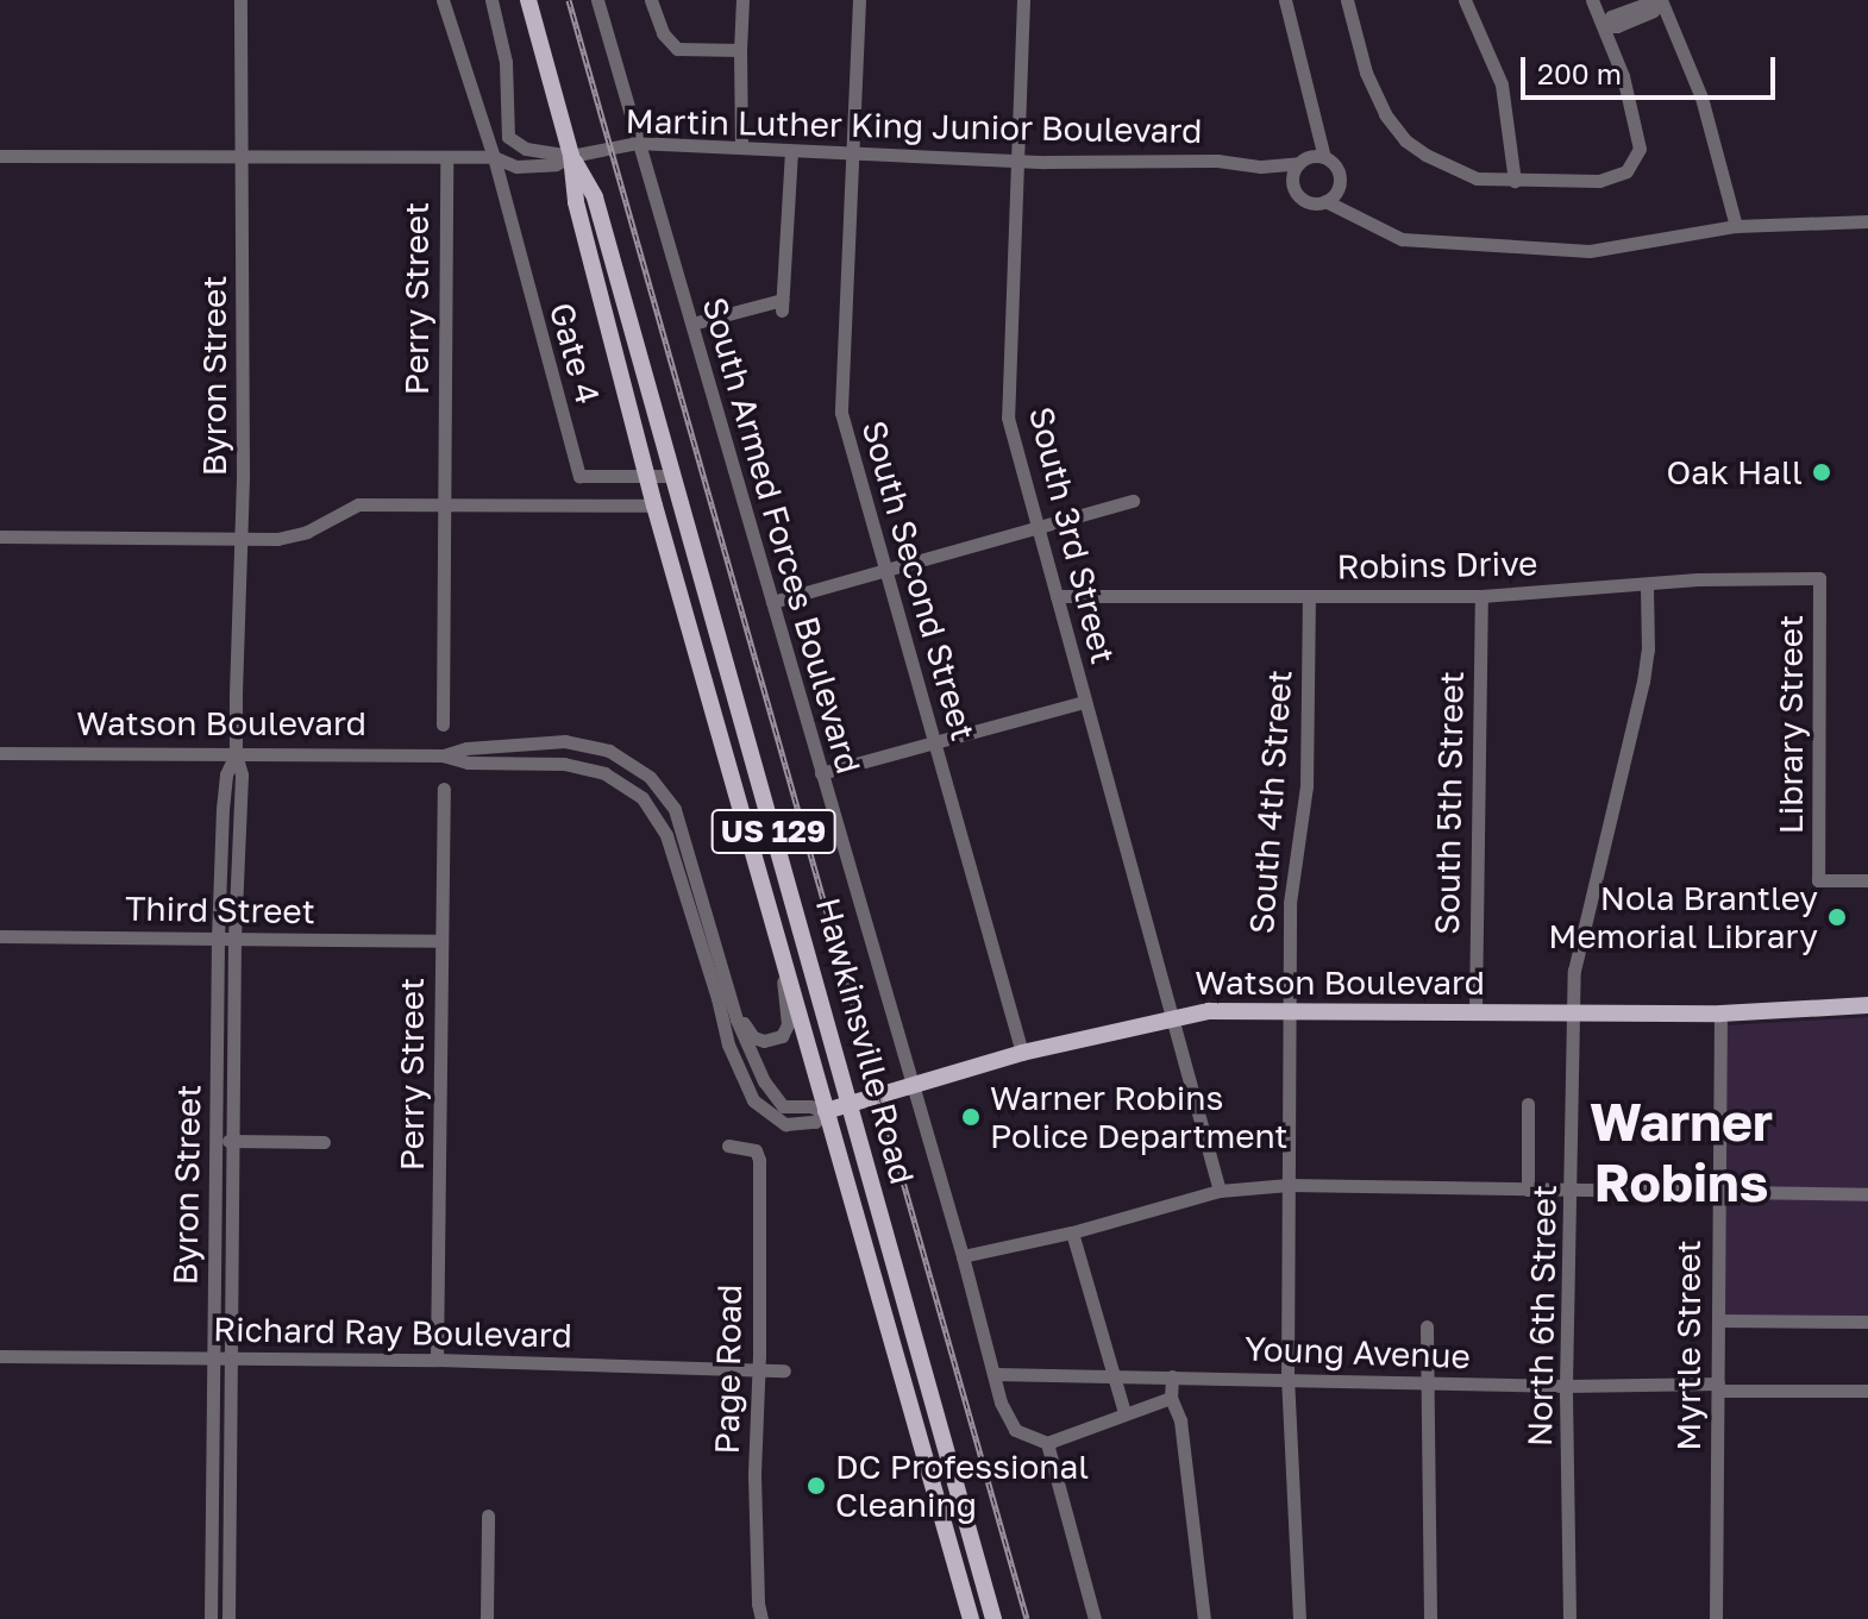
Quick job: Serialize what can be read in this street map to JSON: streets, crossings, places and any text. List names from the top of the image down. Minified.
{"streets":{"main road":["Watson Boulevard","US 129","Hawkinsville Road"],"street":["Martin Luther King Junior Boulevard","Perry Street","Gate 4","Byron Street","South Armed Forces Boulevard","South 3rd Street","Robins Drive","South Second Street","Library Street","South 4th Street","South 5th Street","Third Street","North 6th Street","Richard Ray Boulevard","Myrtle Street","Young Avenue","Page Road"]},"crossings":[["Martin Luther King Junior Boulevard","Perry Street"],["Martin Luther King Junior Boulevard","Gate 4"],["Martin Luther King Junior Boulevard","Byron Street"],["Martin Luther King Junior Boulevard","South Armed Forces Boulevard"],["Martin Luther King Junior Boulevard","South 3rd Street"],["Martin Luther King Junior Boulevard","South Second Street"],["Martin Luther King Junior Boulevard","Hawkinsville Road"],["Perry Street","Third Street"],["Perry Street","Richard Ray Boulevard"],["Gate 4","Hawkinsville Road"],["Byron Street","Watson Boulevard"],["Byron Street","Third Street"],["Byron Street","Richard Ray Boulevard"],["South Armed Forces Boulevard","Watson Boulevard"],["South Armed Forces Boulevard","Young Avenue"],["South 3rd Street","Robins Drive"],["South 3rd Street","Watson Boulevard"],["Robins Drive","Library Street"],["Robins Drive","South 4th Street"],["Robins Drive","South 5th Street"],["Robins Drive","North 6th Street"],["South Second Street","Watson Boulevard"],["Watson Boulevard","South 4th Street"],["Watson Boulevard","South 5th Street"],["Watson Boulevard","Hawkinsville Road"],["Watson Boulevard","North 6th Street"],["Watson Boulevard","Myrtle Street"],["South 4th Street","Young Avenue"],["North 6th Street","Young Avenue"],["Richard Ray Boulevard","Page Road"],["Myrtle Street","Young Avenue"]],"districts":["Warner Robins"],"places":["Oak Hall","Nola Brantley Memorial Library","Warner Robins Police Department","DC Professional Cleaning"],"scale_bar":"200 m"}
